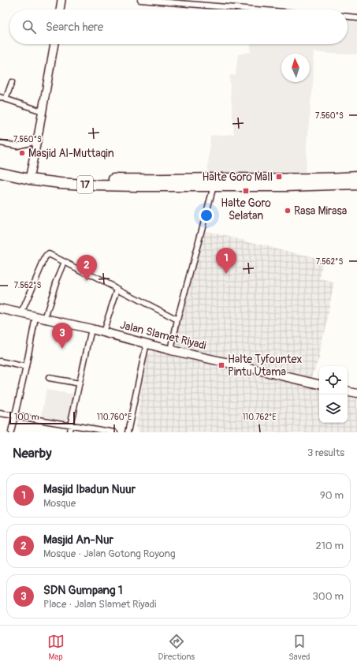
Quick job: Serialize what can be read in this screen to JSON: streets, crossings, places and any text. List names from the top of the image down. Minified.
{"streets":{"highway":["17"],"main road":["Jalan Slamet Riyadi"]},"places":{"other":["Masjid Al-Muttaqin","Rasa Mirasa"],"transit":["Halte Goro Mall","Halte Goro Selatan","Halte Tyfountex Pintu Utama"]},"scale_bar":"100 m","north":"top","page":{"search":"Search here","pins":["1","2","3"],"scale":"100 m","heading":["Nearby","3 results"],"list":[{"mark":"1","name":"Masjid Ibadun Nuur","note":"Mosque","value":"90 m"},{"mark":"2","name":"Masjid An-Nur","note":"Mosque · Jalan Gotong Royong","value":"210 m"},{"mark":"3","name":"SDN Gumpang 1","note":"Place · Jalan Slamet Riyadi","value":"300 m"}],"nav":["Map","Directions","Saved"]},"coordinates":["7.560°S","7.562°S","110.760°E","110.762°E"]}
